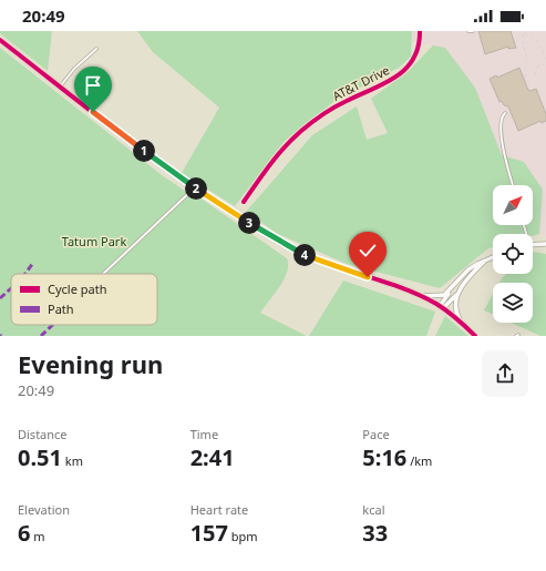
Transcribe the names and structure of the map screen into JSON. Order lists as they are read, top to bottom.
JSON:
{
  "streets": {
    "street": ["AT&T Drive"]
  },
  "parks": ["Tatum Park"],
  "legend": ["Cycle path", "Path"],
  "north": "top right",
  "page": {
    "status": "20:49",
    "pins": [
      "1",
      "2",
      "3",
      "4"
    ],
    "heading": ["Evening run", "20:49"],
    "stats": [
      ["Distance", "0.51 km"],
      ["Time", "2:41"],
      ["Pace", "5:16 /km"],
      ["Elevation", "6 m"],
      ["Heart rate", "157 bpm"],
      ["kcal", "33"]
    ]
  }
}
